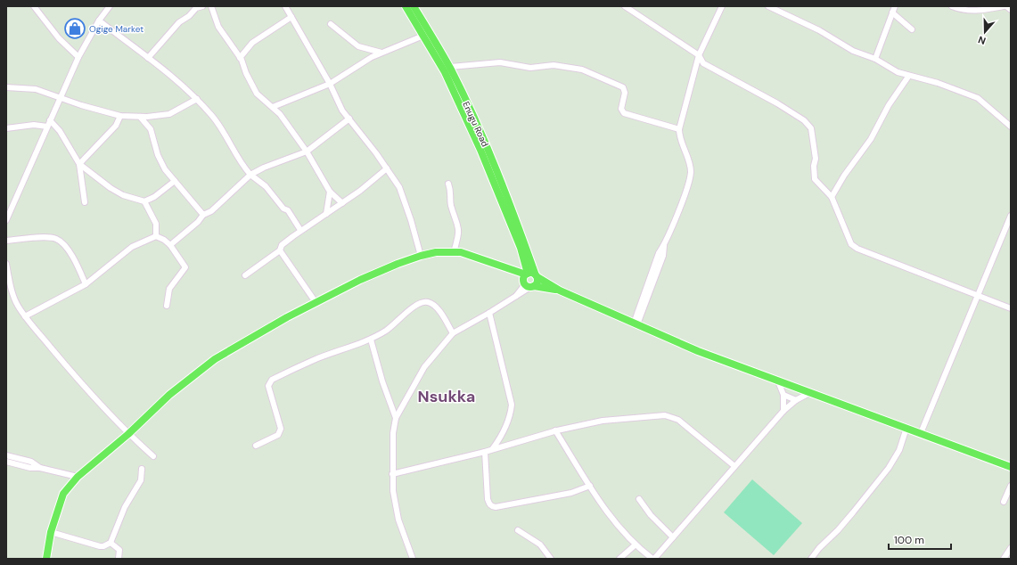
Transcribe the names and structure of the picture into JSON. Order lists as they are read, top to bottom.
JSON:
{
  "streets": {
    "main road": ["Enugu Road"]
  },
  "districts": ["Nsukka"],
  "places": {
    "shop": ["Ogige Market"]
  },
  "scale_bar": "100 m",
  "north": "bottom"
}
